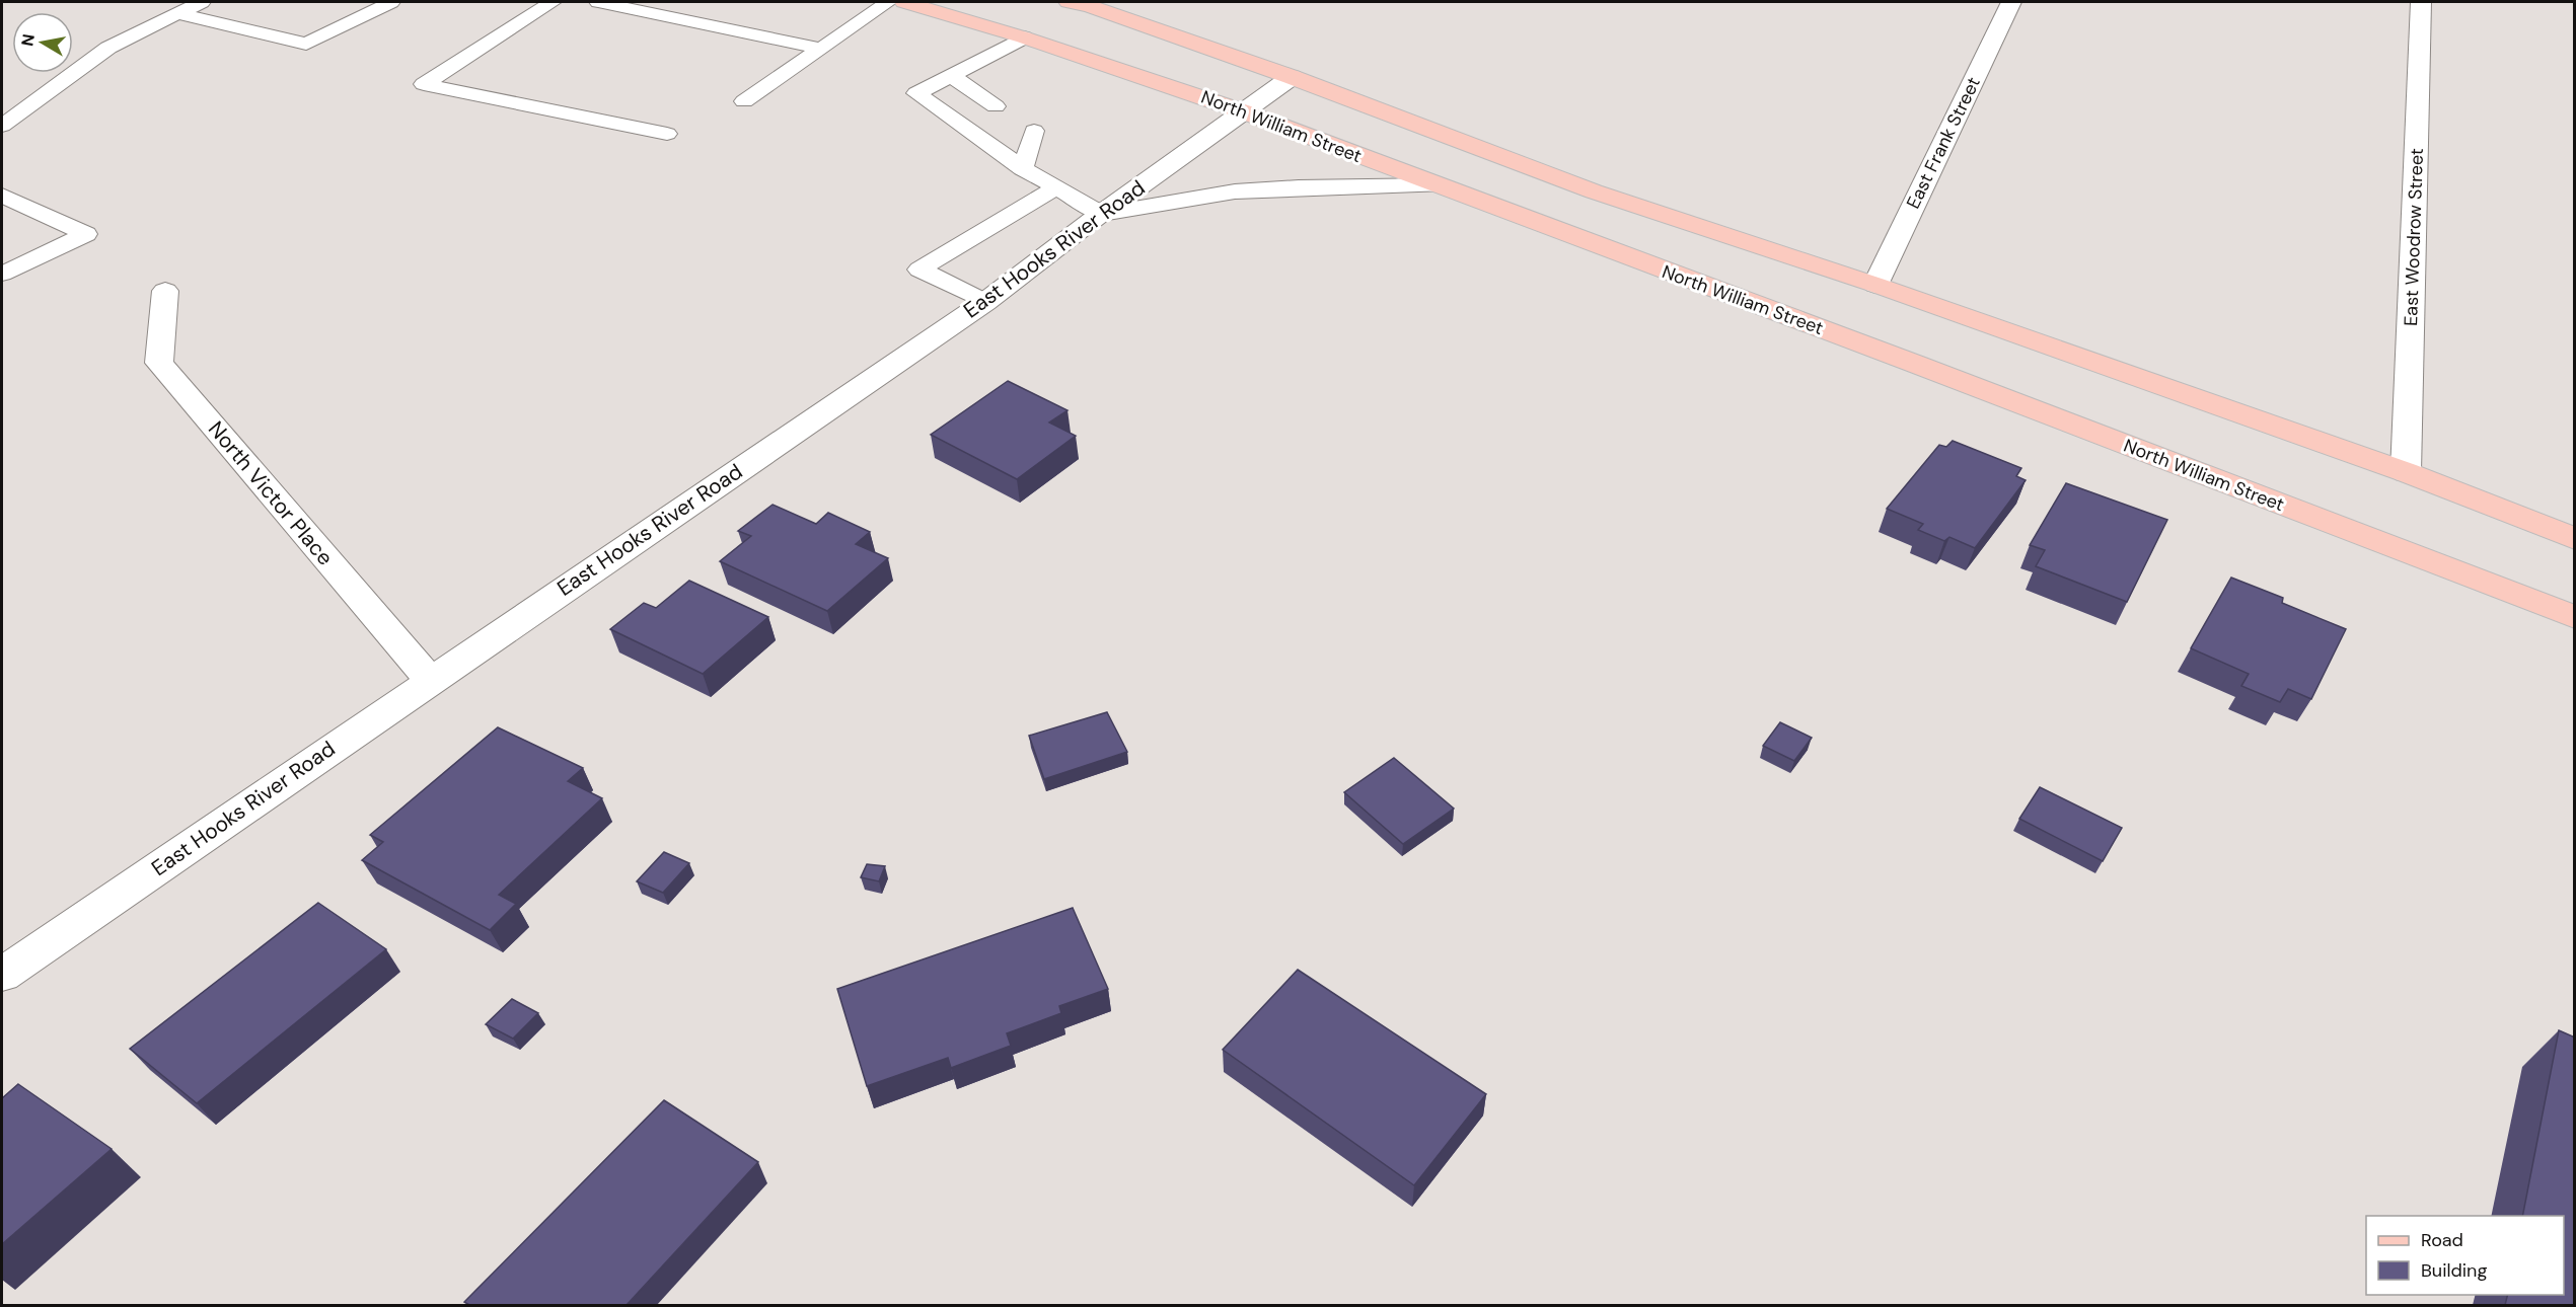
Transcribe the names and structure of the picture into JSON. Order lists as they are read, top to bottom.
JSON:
{
  "streets": {
    "main road": ["North William Street"],
    "street": [
      "East Frank Street",
      "East Woodrow Street",
      "East Hooks River Road",
      "North Victor Place"
    ]
  },
  "crossings": [
    ["North William Street", "East Hooks River Road"],
    ["East Hooks River Road", "North Victor Place"]
  ],
  "legend": ["Road", "Building"],
  "north": "left"
}
